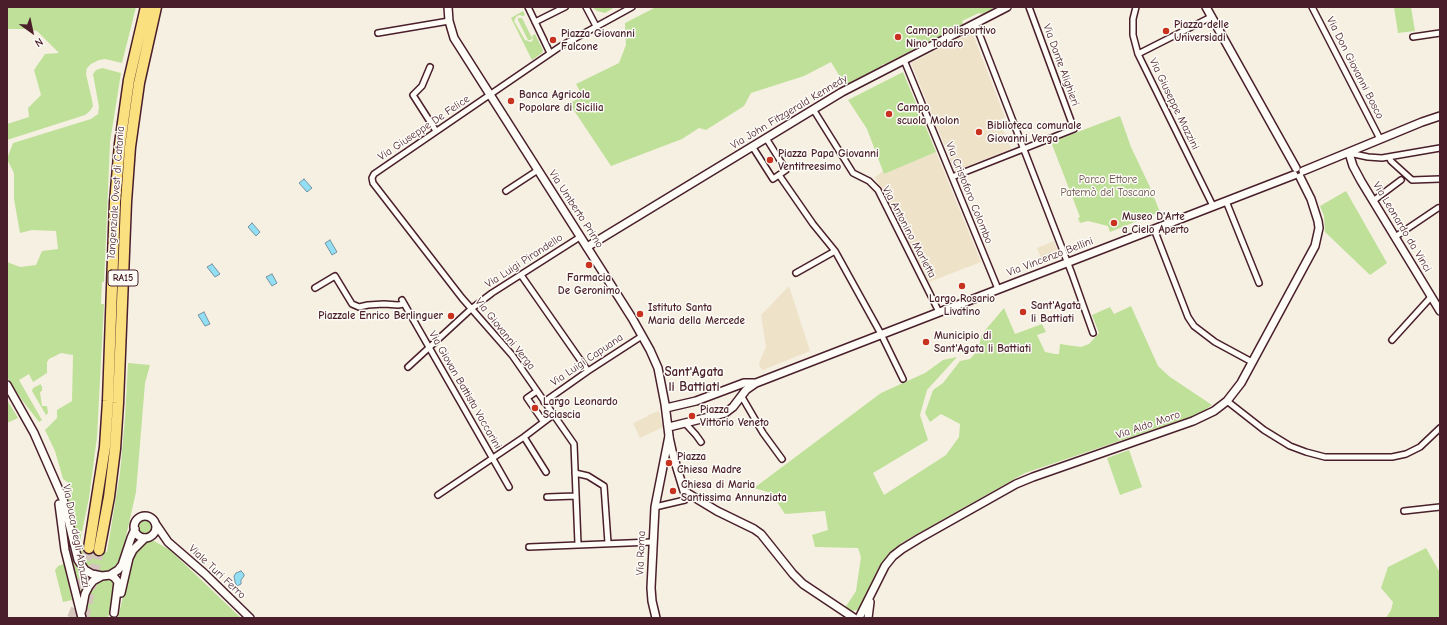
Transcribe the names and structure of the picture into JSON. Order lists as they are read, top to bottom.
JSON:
{
  "streets": {
    "highway": ["Tangenziale Ovest di Catania", "RA15"],
    "main road": [
      "Via John Fitzgerald Kennedy",
      "Via Umberto Primo",
      "Via Leonardo da Vinci",
      "Via Vincenzo Bellini",
      "Via Aldo Moro",
      "Via Duca degli Abruzzi",
      "Via Roma",
      "Viale Turi Ferro"
    ],
    "street": [
      "Via Dante Alighieri",
      "Via Don Giovanni Bosco",
      "Via Giuseppe Mazzini",
      "Via Giuseppe De Felice",
      "Via Cristoforo Colombo",
      "Via Antonino Marletta",
      "Via Luigi Pirandello",
      "Via Giovanni Verga",
      "Via Luigi Capuana",
      "Via Giovan Battista Vaccarini"
    ]
  },
  "crossings": [
    ["Via Don Giovanni Bosco", "Via Vincenzo Bellini"],
    ["Via Giuseppe Mazzini", "Via Vincenzo Bellini"],
    ["Via John Fitzgerald Kennedy", "Via Cristoforo Colombo"],
    ["Via John Fitzgerald Kennedy", "Via Umberto Primo"],
    ["Via John Fitzgerald Kennedy", "Via Antonino Marletta"],
    ["Via Giuseppe De Felice", "Via Umberto Primo"],
    ["Via Giuseppe De Felice", "Via Giovanni Verga"],
    ["Via Cristoforo Colombo", "Via Vincenzo Bellini"],
    ["Via Umberto Primo", "Via Luigi Pirandello"],
    ["Via Umberto Primo", "Via Luigi Capuana"],
    ["Via Umberto Primo", "Via Roma"],
    ["Via Leonardo da Vinci", "Via Vincenzo Bellini"],
    ["Via Antonino Marletta", "Via Vincenzo Bellini"],
    ["Via Vincenzo Bellini", "Via Aldo Moro"],
    ["Via Luigi Pirandello", "Via Giovanni Verga"],
    ["Via Luigi Pirandello", "Via Giovan Battista Vaccarini"],
    ["Via Giovanni Verga", "Via Luigi Capuana"]
  ],
  "districts": ["Sant'Agata li Battiati"],
  "parks": ["Parco Ettore Paternò del Toscano"],
  "places": [
    "Piazza delle Universiadi",
    "Campo polisportivo Nino Todaro",
    "Piazza Giovanni Falcone",
    "Banca Agricola Popolare di Sicilia",
    "Campo scuola Molon",
    "Biblioteca comunale Giovanni Verga",
    "Piazza Papa Giovanni Ventitreesimo",
    "Museo D'Arte a Cielo Aperto",
    "Farmacia De Geronimo",
    "Largo Rosario Livatino",
    "Sant'Agata li Battiati",
    "Istituto Santa Maria della Mercede",
    "Piazzale Enrico Berlinguer",
    "Municipio di Sant'Agata li Battiati",
    "Largo Leonardo Sciascia",
    "Piazza Vittorio Veneto",
    "Piazza Chiesa Madre",
    "Chiesa di Maria Santissima Annunziata"
  ],
  "north": "bottom right"
}
